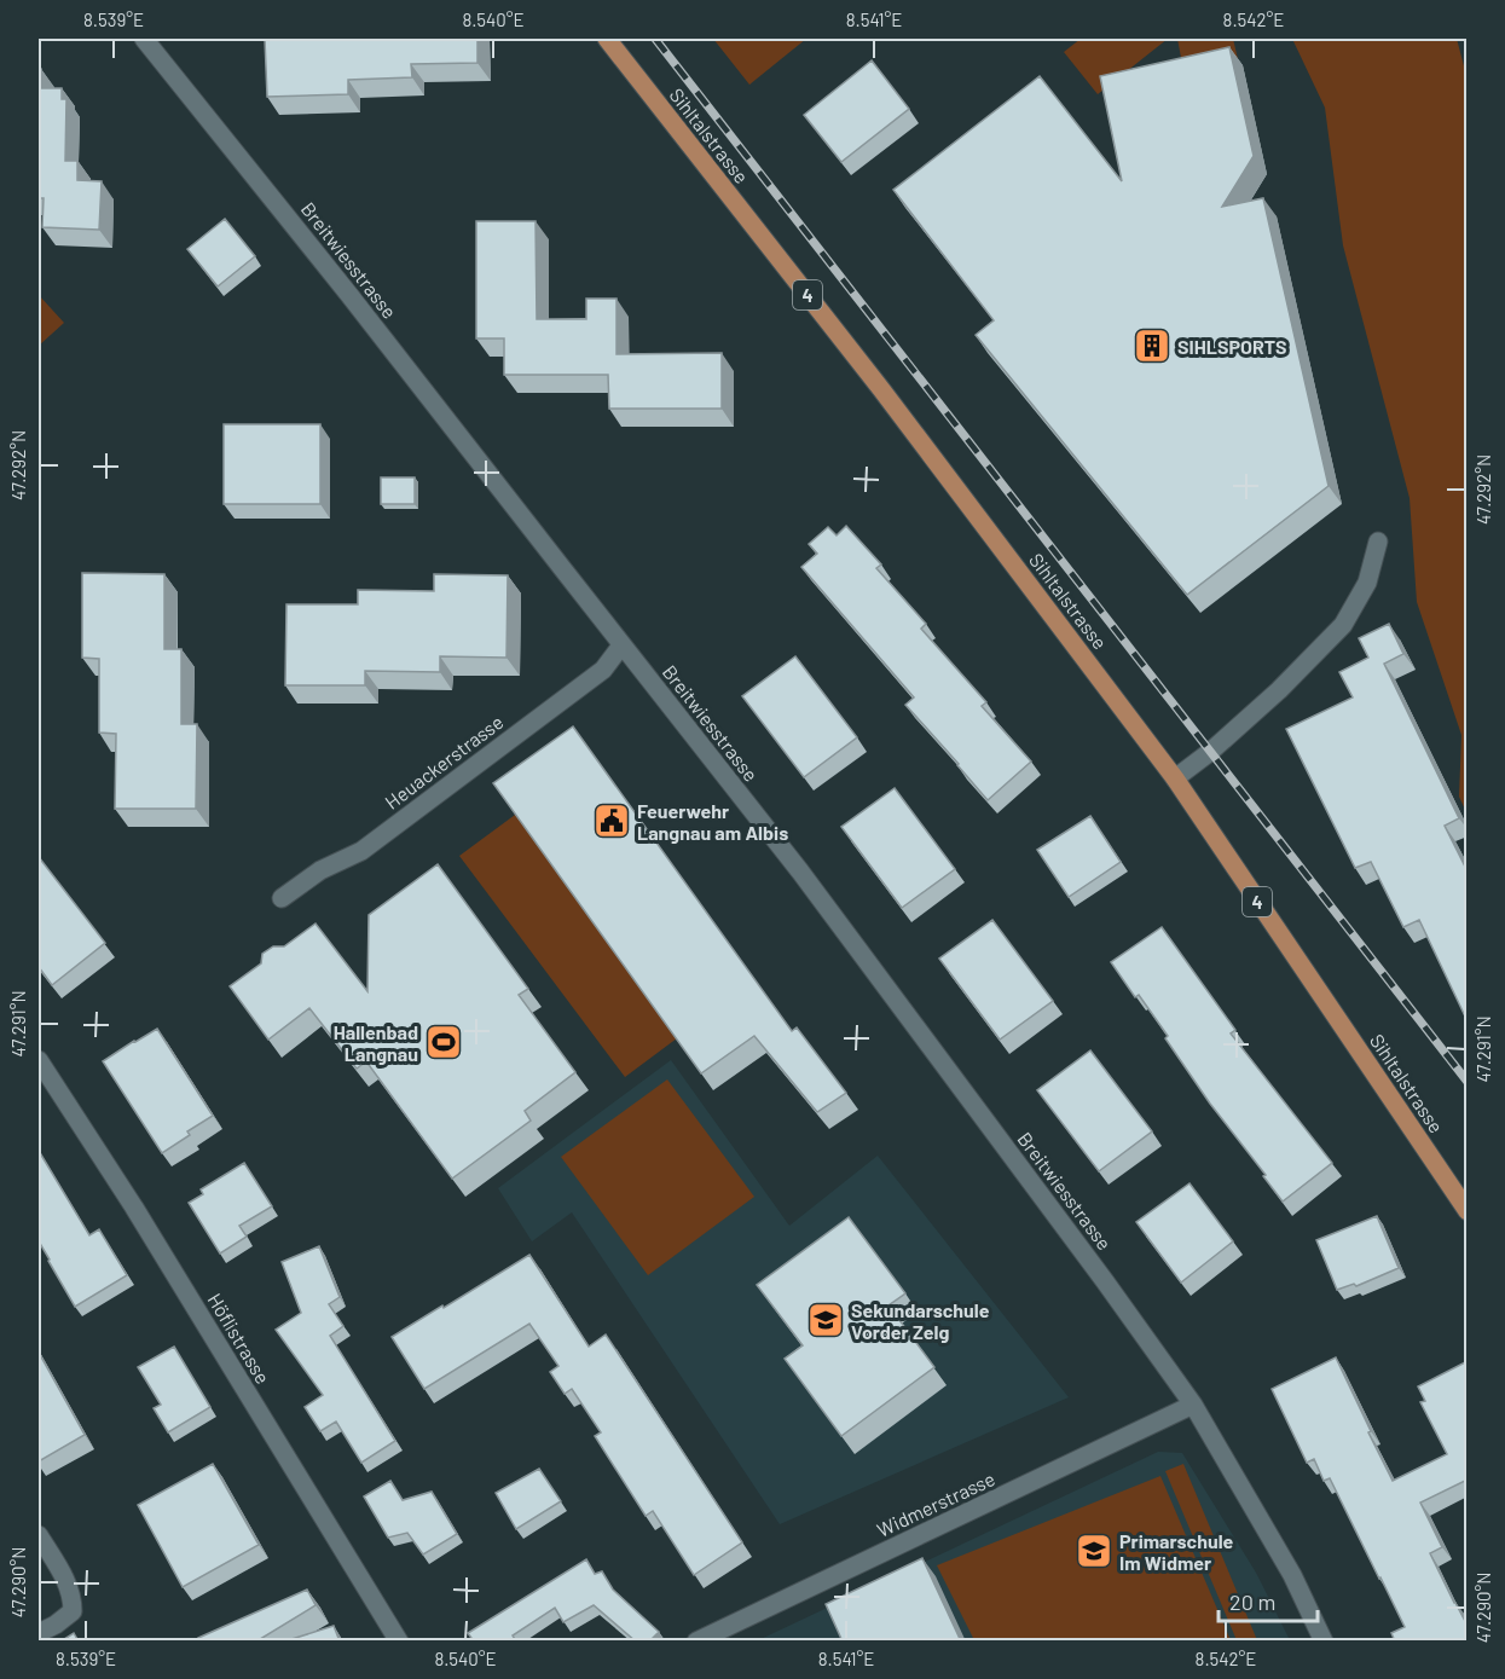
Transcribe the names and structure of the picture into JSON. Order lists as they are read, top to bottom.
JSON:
{
  "streets": {
    "main road": ["Sihltalstrasse", "4"],
    "street": [
      "Breitwiesstrasse",
      "Heuackerstrasse",
      "Höflistrasse",
      "Widmerstrasse"
    ]
  },
  "crossings": [
    ["Breitwiesstrasse", "Heuackerstrasse"],
    ["Breitwiesstrasse", "Widmerstrasse"]
  ],
  "places": {
    "building": ["SIHLSPORTS"],
    "public building": ["Feuerwehr Langnau am Albis"],
    "sports": ["Hallenbad Langnau"],
    "school or university": ["Sekundarschule Vorder Zelg", "Primarschule Im Widmer"]
  },
  "scale_bar": "20 m",
  "coordinates": [
    "8.539°E",
    "8.540°E",
    "8.541°E",
    "8.542°E",
    "47.292°N",
    "47.291°N",
    "47.290°N"
  ]
}
